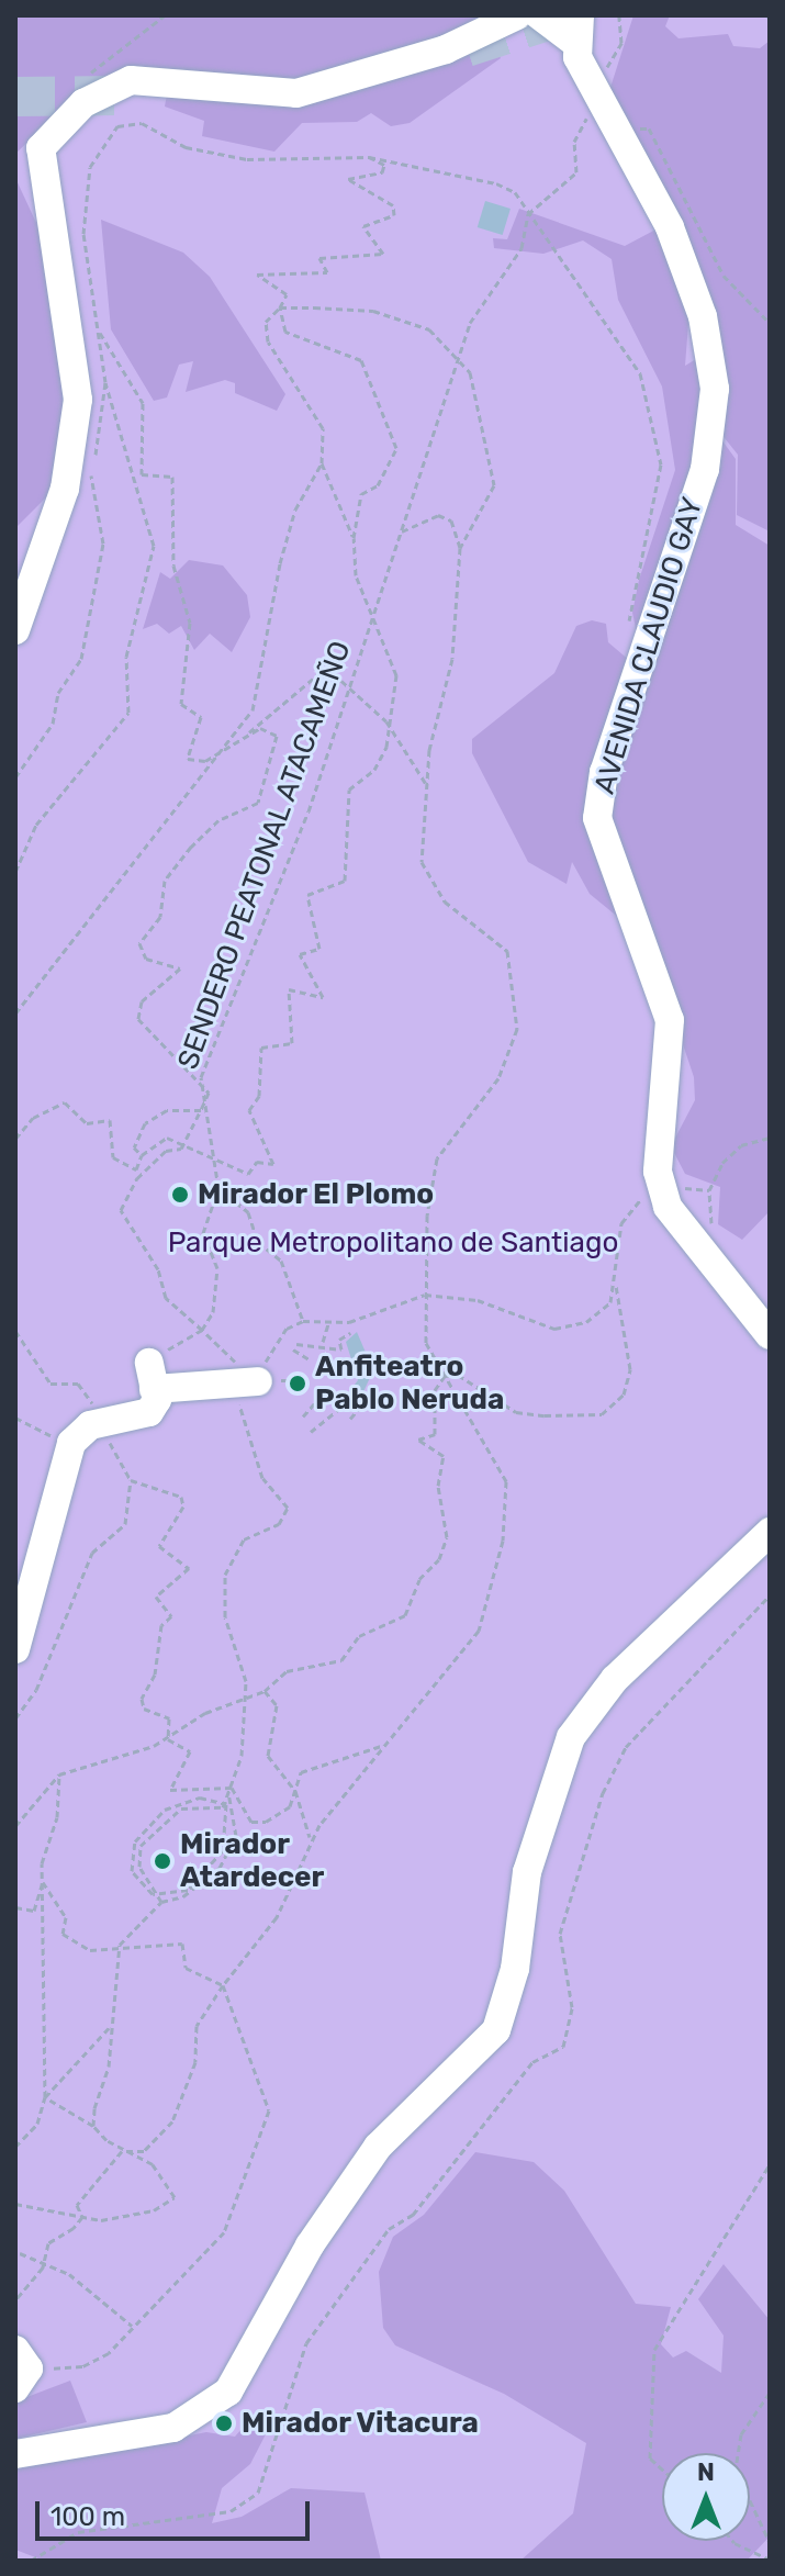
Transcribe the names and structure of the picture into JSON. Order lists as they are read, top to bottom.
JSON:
{
  "streets": {
    "street": ["AVENIDA CLAUDIO GAY"],
    "path": ["SENDERO PEATONAL ATACAMEÑO"]
  },
  "parks": ["Parque Metropolitano de Santiago"],
  "places": [
    "Mirador El Plomo",
    "Anfiteatro Pablo Neruda",
    "Mirador Atardecer",
    "Mirador Vitacura"
  ],
  "scale_bar": "100 m",
  "north": "top"
}
